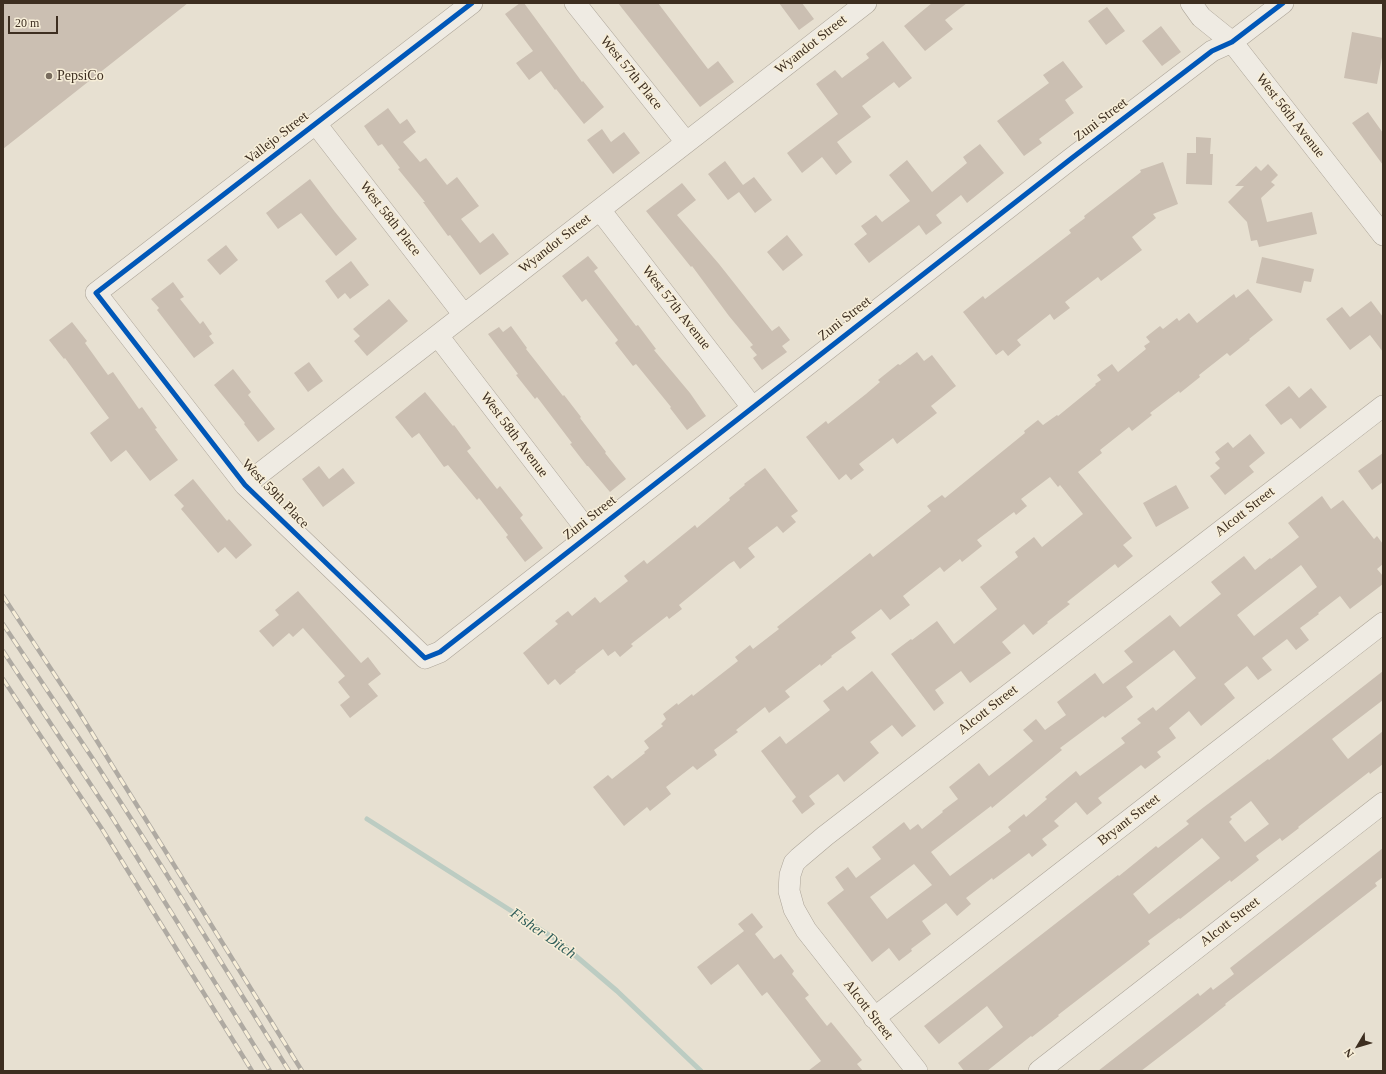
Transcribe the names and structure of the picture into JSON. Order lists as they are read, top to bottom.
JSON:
{
  "streets": {
    "street": [
      "Wyandot Street",
      "West 57th Place",
      "West 56th Avenue",
      "Zuni Street",
      "Vallejo Street",
      "West 58th Place",
      "West 57th Avenue",
      "West 58th Avenue",
      "West 59th Place",
      "Alcott Street",
      "Bryant Street"
    ]
  },
  "crossings": [
    ["Wyandot Street", "West 57th Place"],
    ["Wyandot Street", "West 58th Place"],
    ["Wyandot Street", "West 57th Avenue"],
    ["Wyandot Street", "West 58th Avenue"],
    ["Wyandot Street", "West 59th Place"],
    ["West 56th Avenue", "Zuni Street"],
    ["Zuni Street", "West 57th Avenue"],
    ["Zuni Street", "West 58th Avenue"],
    ["Zuni Street", "West 59th Place"],
    ["Vallejo Street", "West 58th Place"],
    ["Vallejo Street", "West 59th Place"],
    ["Alcott Street", "Bryant Street"]
  ],
  "water": ["Fisher Ditch"],
  "places": ["PepsiCo"],
  "scale_bar": "20 m",
  "north": "bottom left"
}
